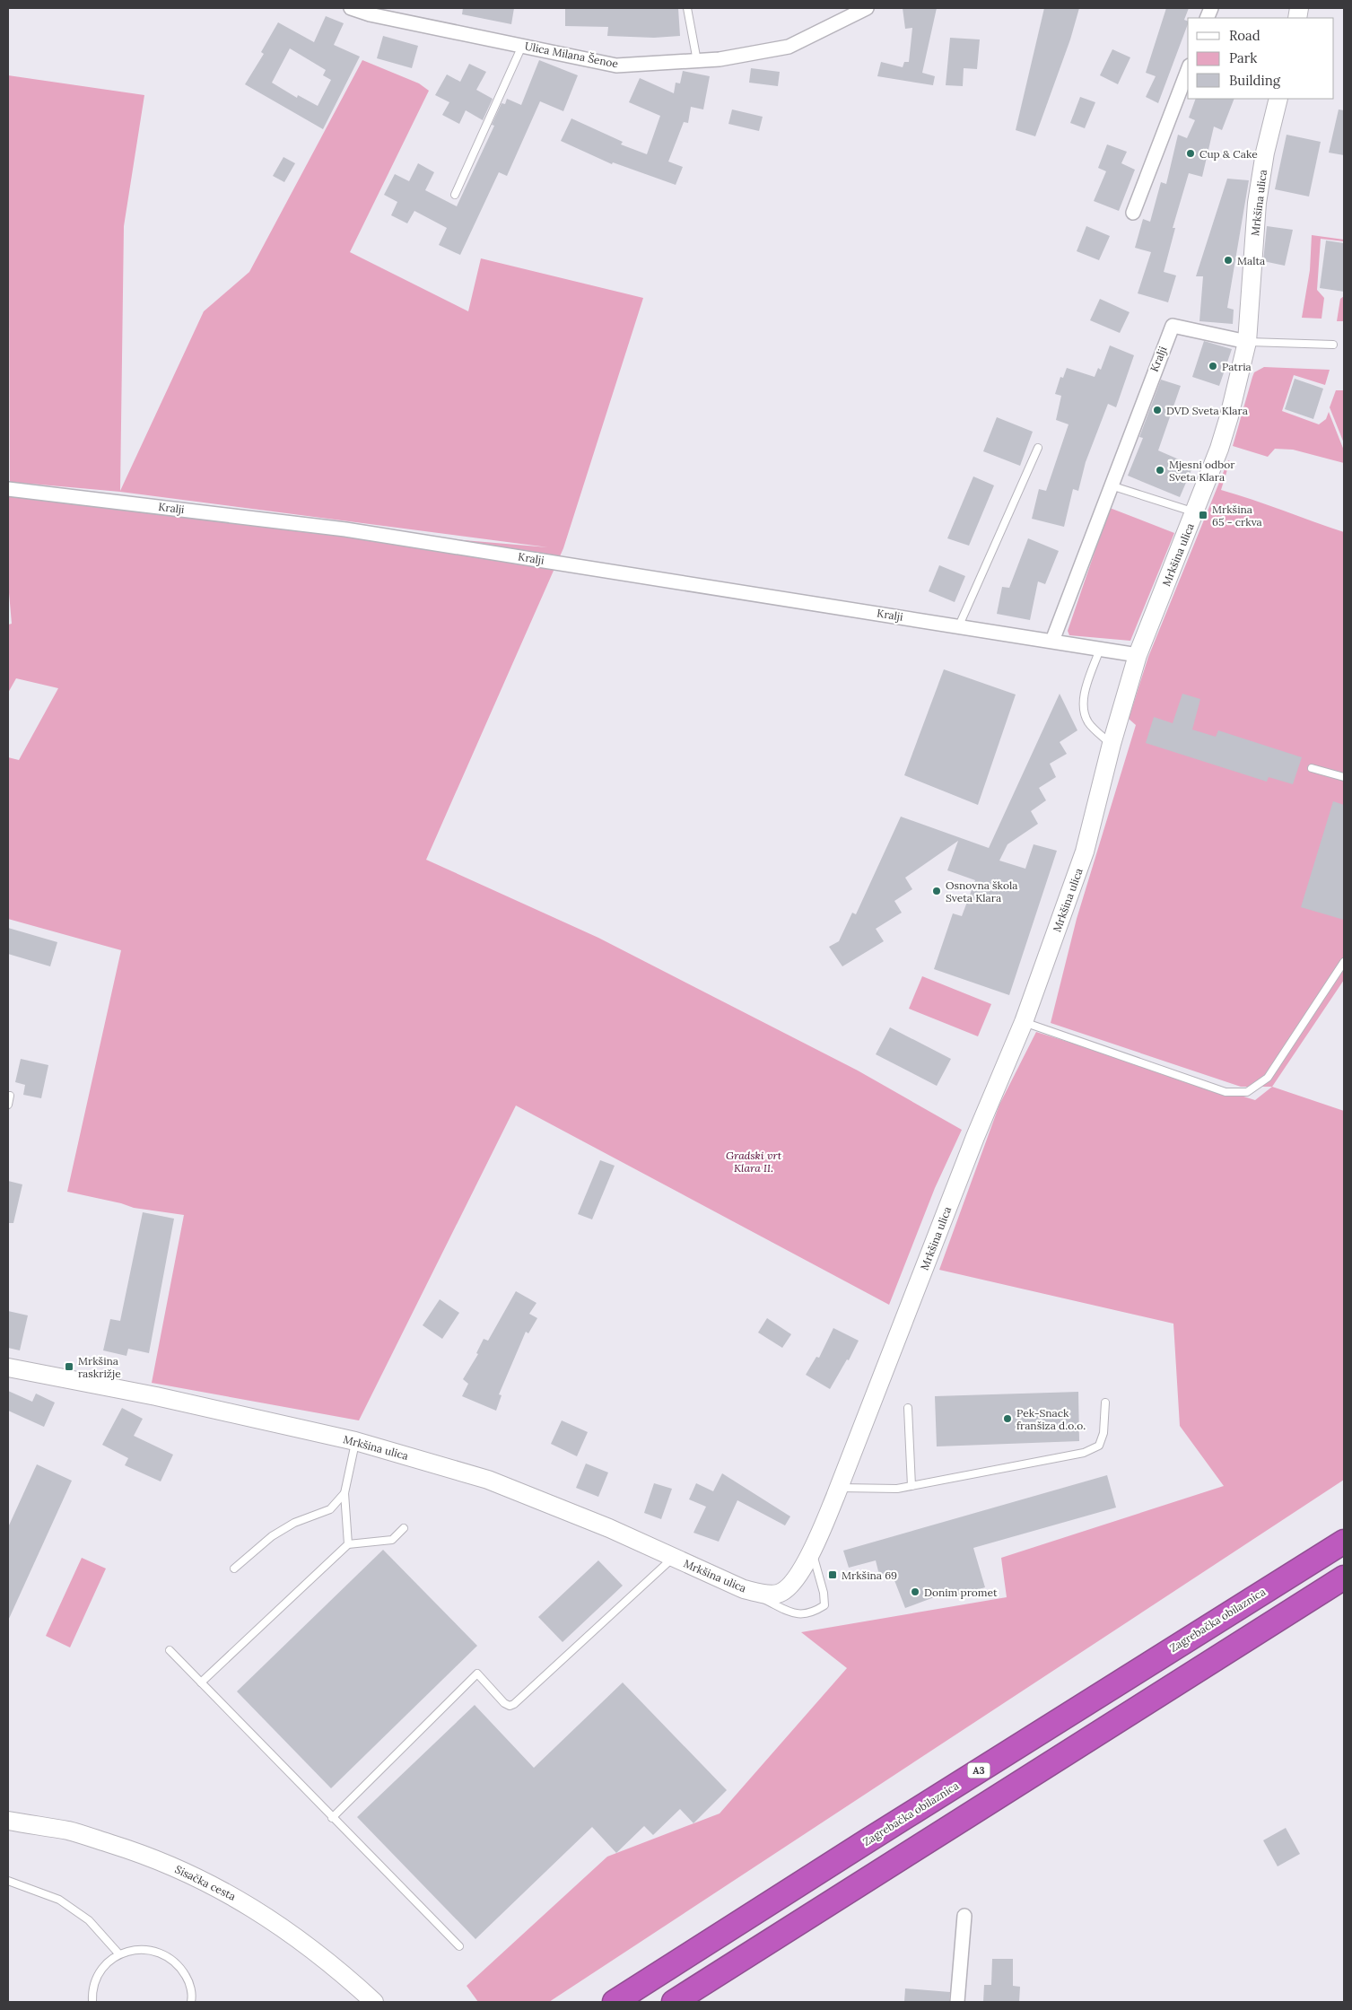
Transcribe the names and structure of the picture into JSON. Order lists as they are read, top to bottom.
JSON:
{
  "streets": {
    "highway": ["Zagrebačka obilaznica", "A3"],
    "street": [
      "Ulica Milana Šenoe",
      "Mrkšina ulica",
      "Kralji",
      "Sisačka cesta"
    ]
  },
  "crossings": [
    ["Mrkšina ulica", "Kralji"]
  ],
  "parks": ["Gradski vrt Klara II."],
  "places": {
    "other": [
      "Cup & Cake",
      "Malta",
      "Patria",
      "DVD Sveta Klara",
      "Mjesni odbor Sveta Klara",
      "Osnovna škola Sveta Klara",
      "Pek-Snack franšiza d.o.o.",
      "Donim promet"
    ],
    "transit": ["Mrkšina 65 - crkva", "Mrkšina raskrižje", "Mrkšina 69"]
  },
  "legend": ["Road", "Park", "Building"]
}
